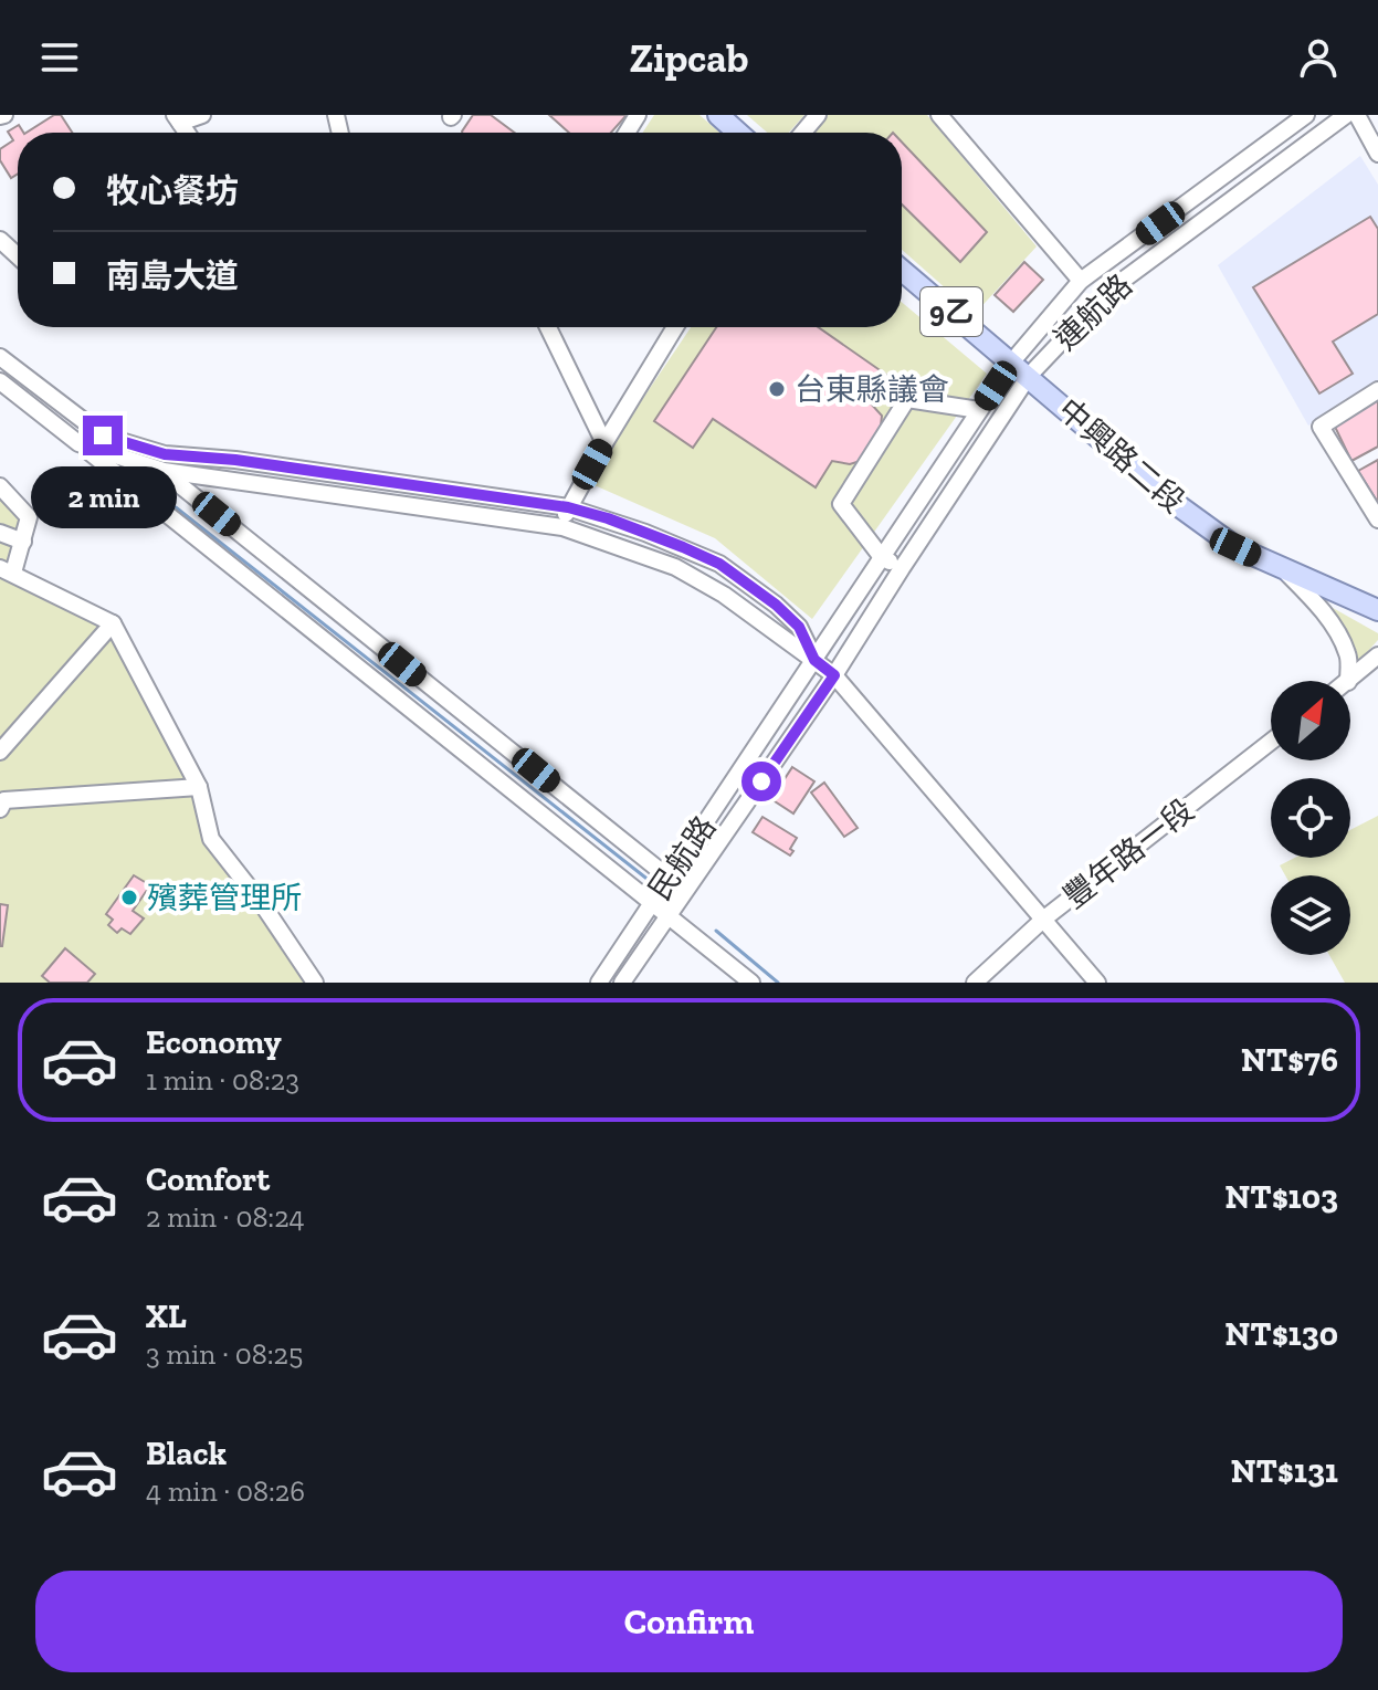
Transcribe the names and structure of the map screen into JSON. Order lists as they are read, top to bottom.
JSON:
{
  "streets": {
    "main road": ["9乙", "中興路二段"],
    "street": ["連航路", "豐年路一段", "民航路"]
  },
  "crossings": [
    ["連航路", "中興路二段"],
    ["連航路", "民航路"]
  ],
  "places": ["台東縣議會", "殯葬管理所"],
  "north": "top right",
  "page": {
    "header": "Zipcab",
    "banner": ["牧心餐坊", "南島大道"],
    "bubble": "2 min",
    "list": [
      {
        "name": "Economy",
        "note": "1 min · 08:23",
        "value": "NT$76"
      },
      {
        "name": "Comfort",
        "note": "2 min · 08:24",
        "value": "NT$103"
      },
      {
        "name": "XL",
        "note": "3 min · 08:25",
        "value": "NT$130"
      },
      {
        "name": "Black",
        "note": "4 min · 08:26",
        "value": "NT$131"
      }
    ],
    "buttons": "Confirm"
  }
}
